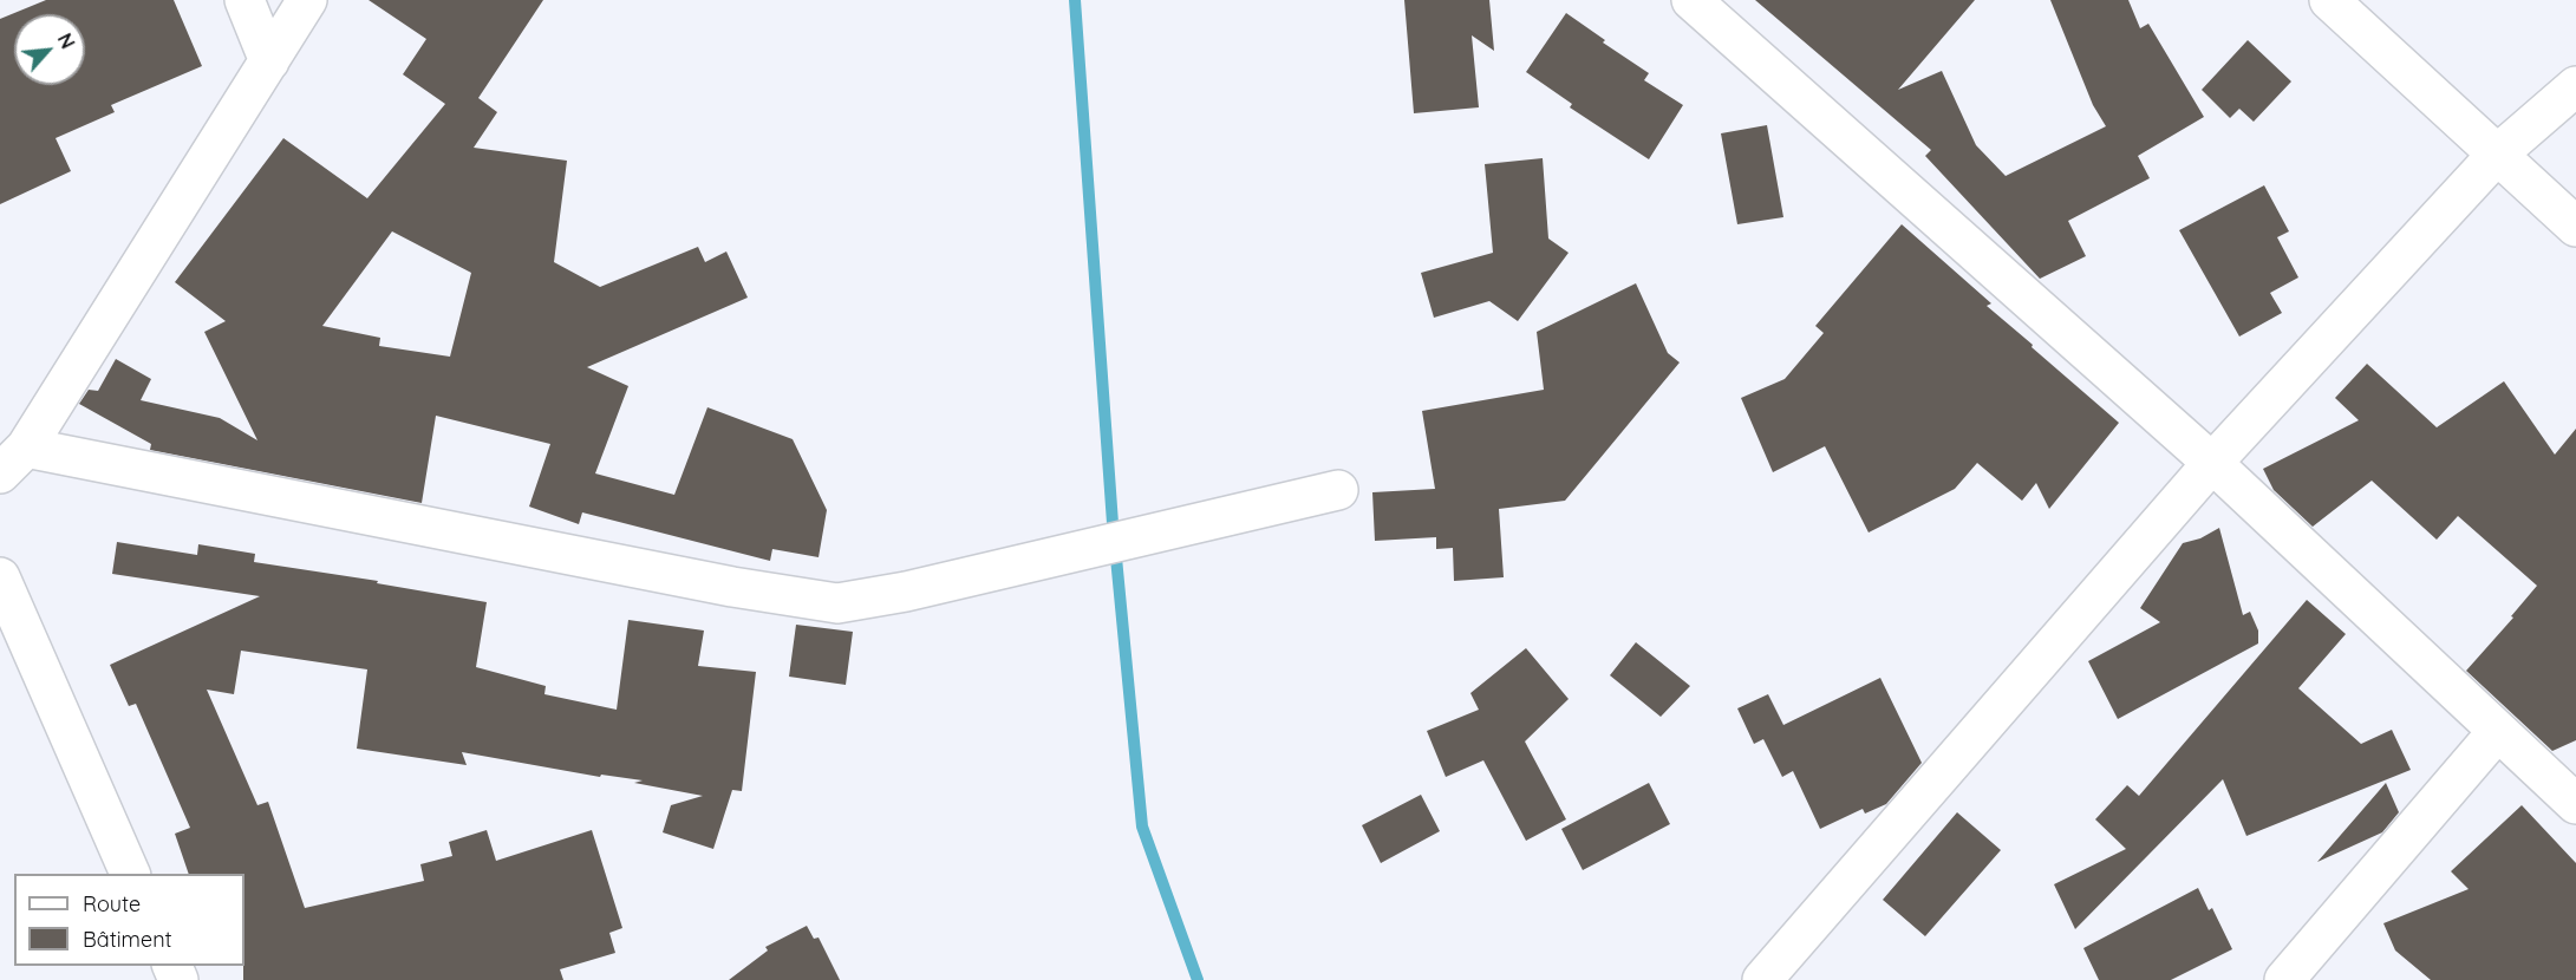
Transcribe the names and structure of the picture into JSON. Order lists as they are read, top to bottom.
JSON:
{
  "legend": ["Route", "Bâtiment"],
  "north": "top right"
}
